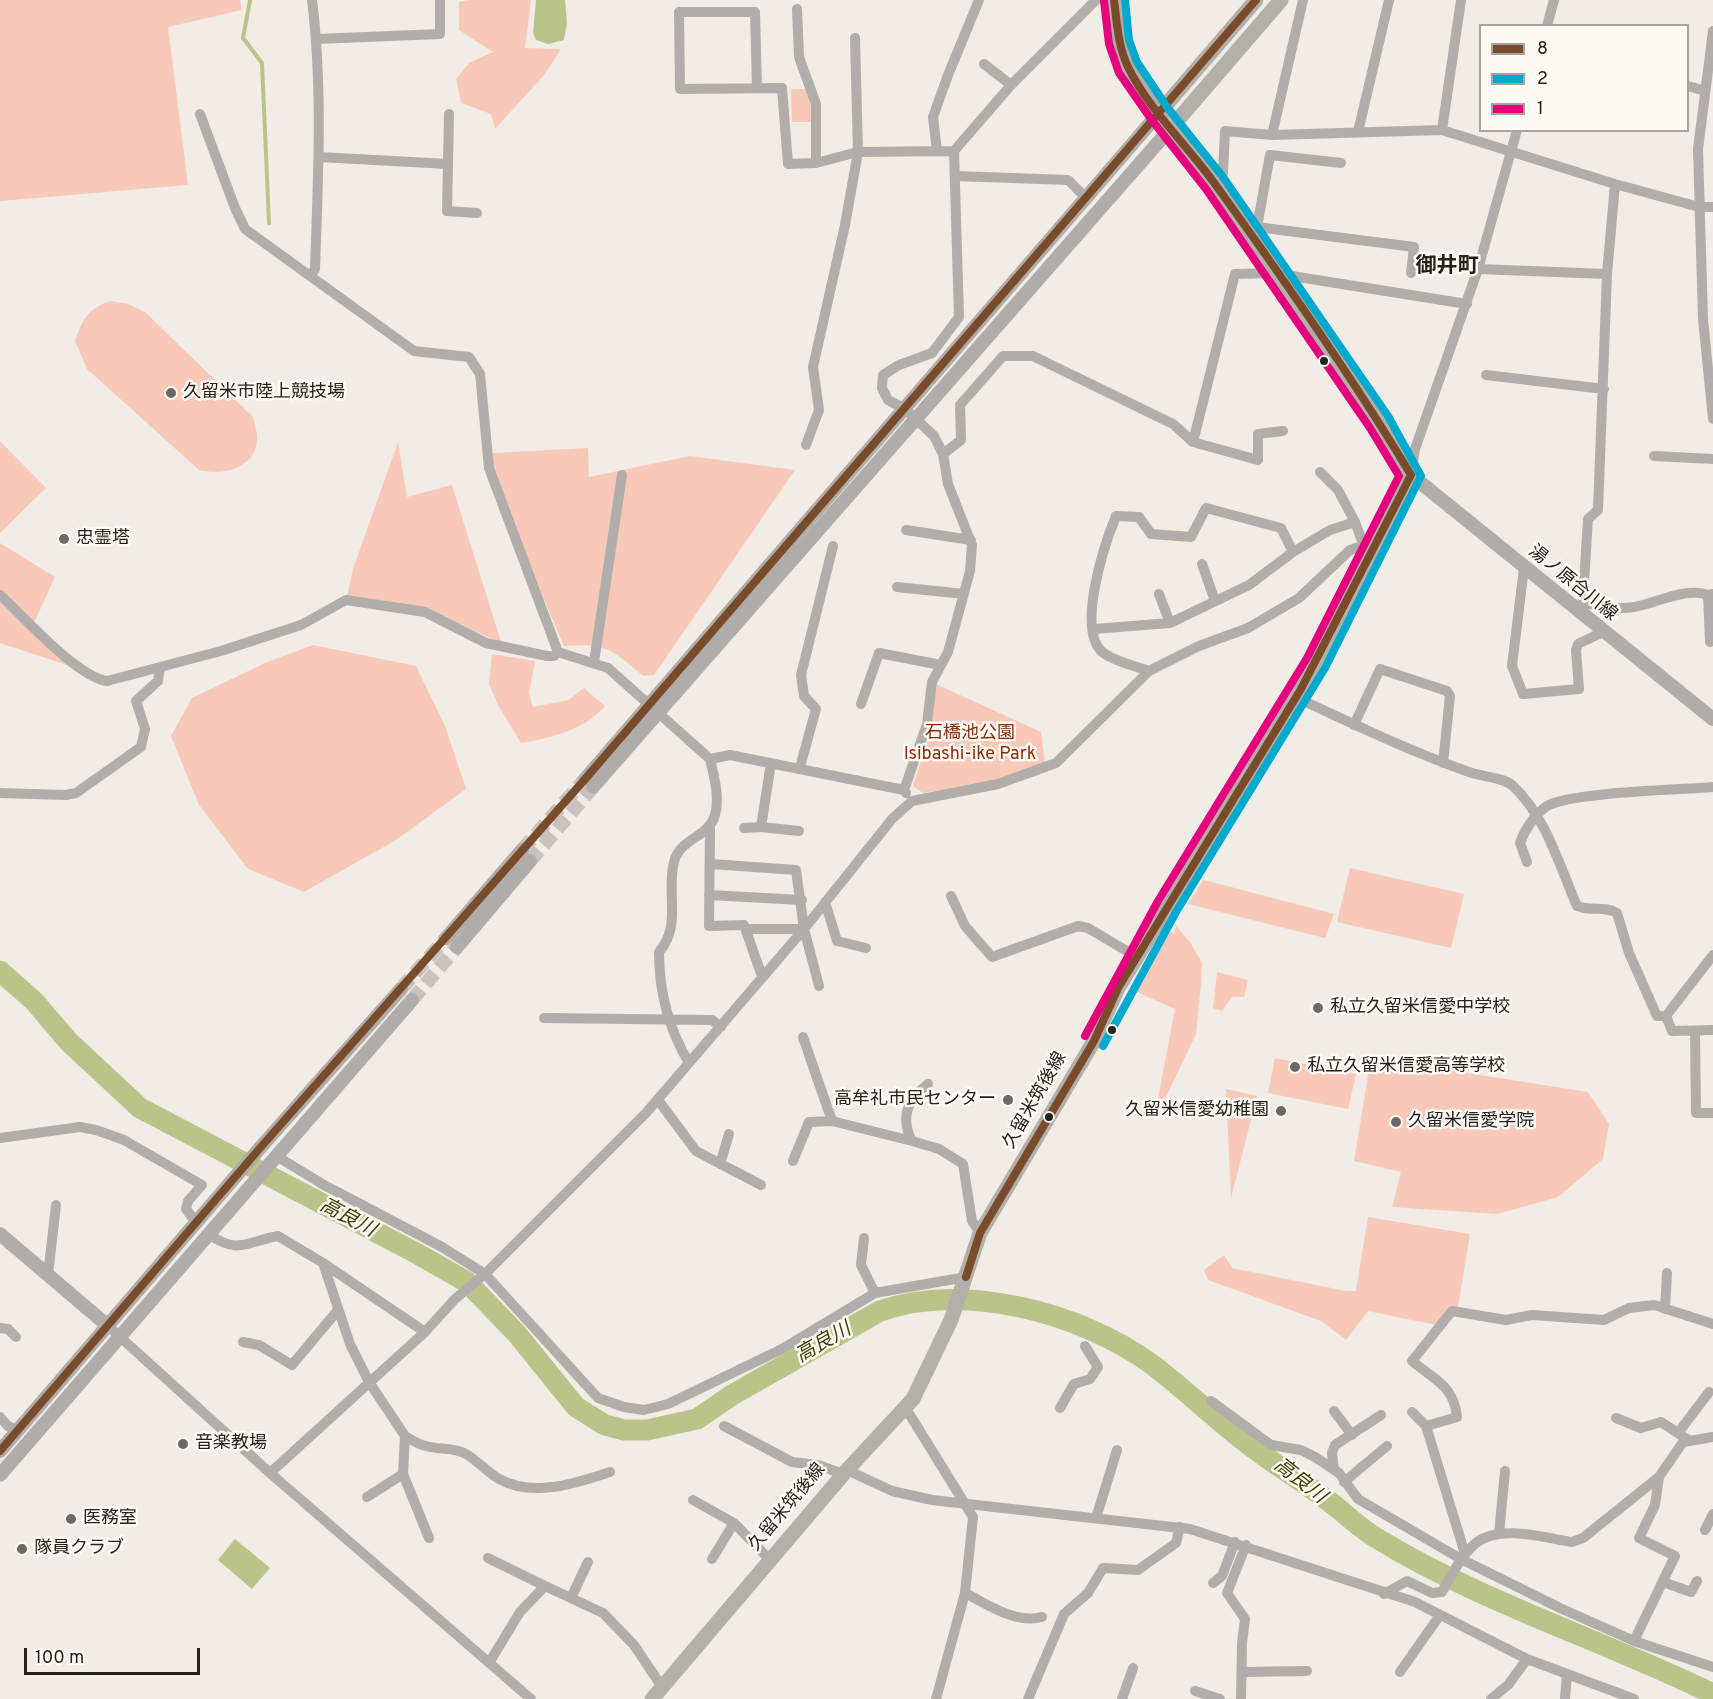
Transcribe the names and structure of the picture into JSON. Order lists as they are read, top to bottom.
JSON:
{
  "streets": {
    "main road": ["久留米筑後線"],
    "street": ["湯ノ原合川線"]
  },
  "crossings": [
    ["湯ノ原合川線", "久留米筑後線"]
  ],
  "districts": ["御井町"],
  "water": ["高良川"],
  "parks": ["石橋池公園 Isibashi-ike Park"],
  "places": [
    "久留米市陸上競技場",
    "忠霊塔",
    "私立久留米信愛中学校",
    "私立久留米信愛高等学校",
    "高牟礼市民センター",
    "久留米信愛幼稚園",
    "久留米信愛学院",
    "音楽教場",
    "医務室",
    "隊員クラブ"
  ],
  "lines": ["transit line 8", "transit line 2", "transit line 1"],
  "legend": ["8", "2", "1"],
  "scale_bar": "100 m"
}
